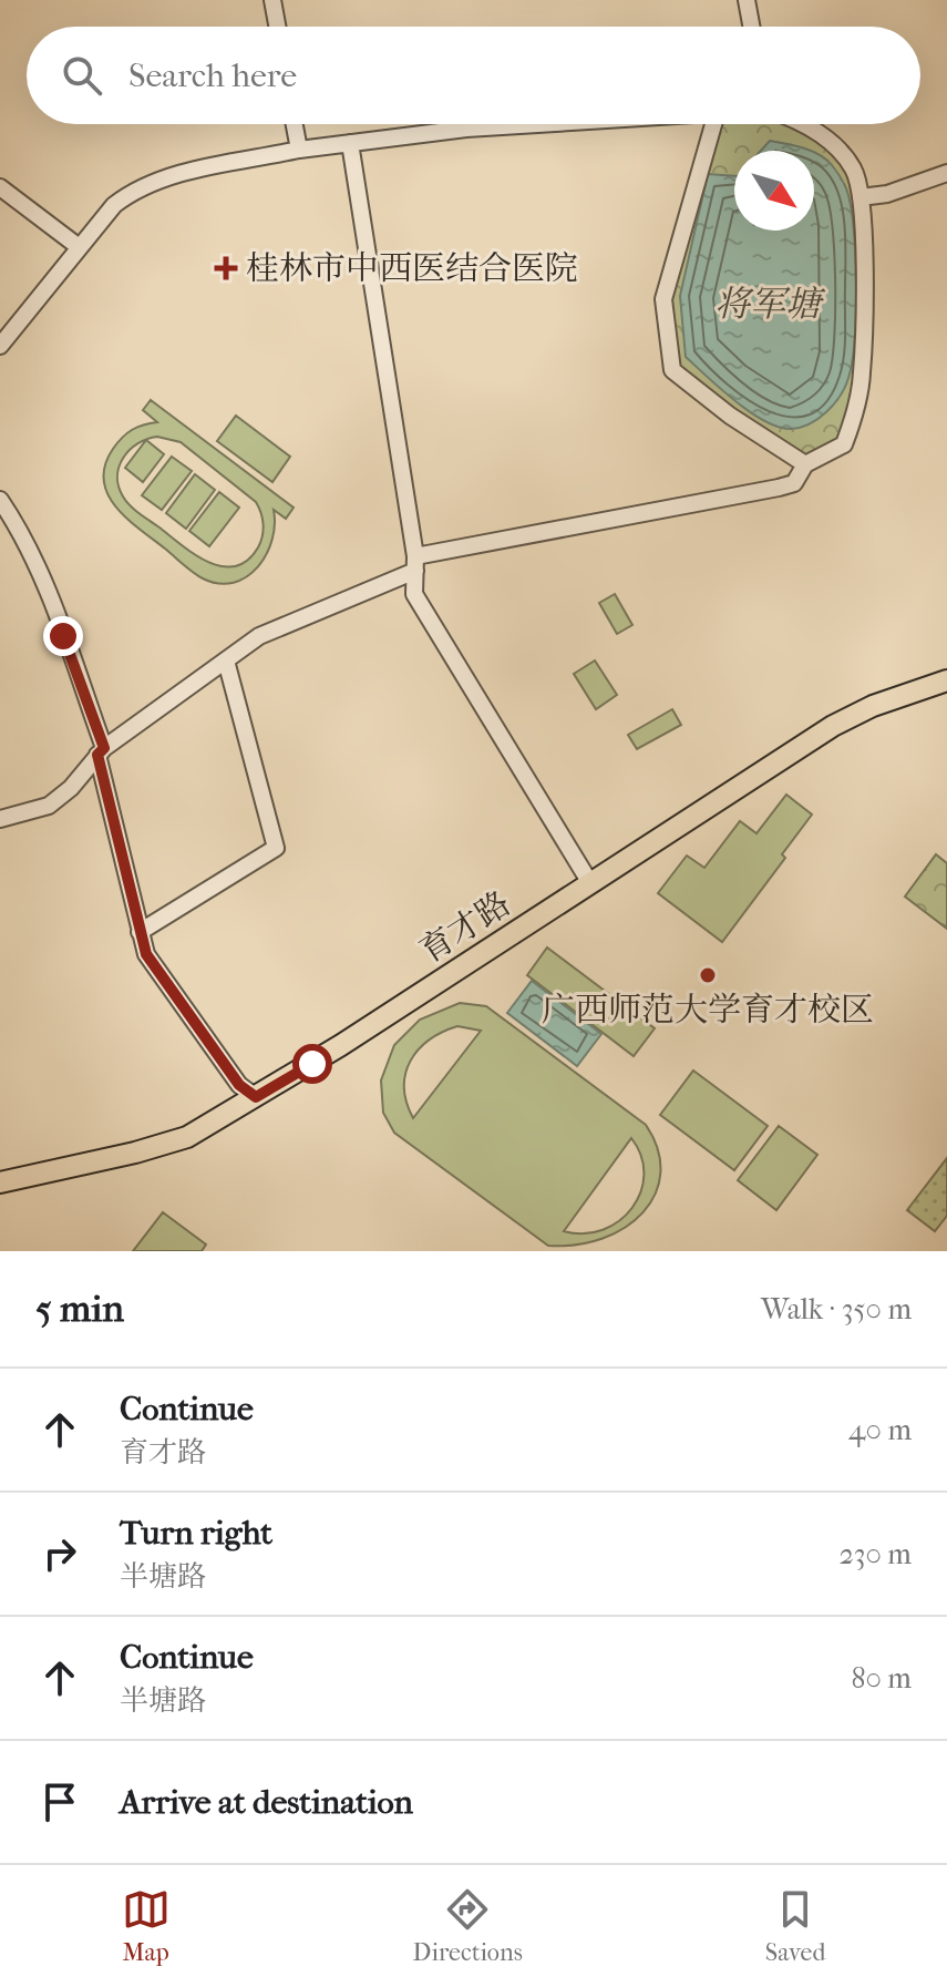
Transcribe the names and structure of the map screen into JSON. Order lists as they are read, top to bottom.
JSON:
{
  "streets": {
    "main road": ["育才路"]
  },
  "water": ["将军塘"],
  "places": {
    "health": ["桂林市中西医结合医院"],
    "other": ["广西师范大学育才校区"]
  },
  "north": "bottom right",
  "page": {
    "search": "Search here",
    "heading": ["5 min", "Walk · 350 m"],
    "list": [
      ["Continue", "育才路", "40 m"],
      ["Turn right", "半塘路", "230 m"],
      ["Continue", "半塘路", "80 m"],
      "Arrive at destination"
    ],
    "nav": ["Map", "Directions", "Saved"]
  }
}
